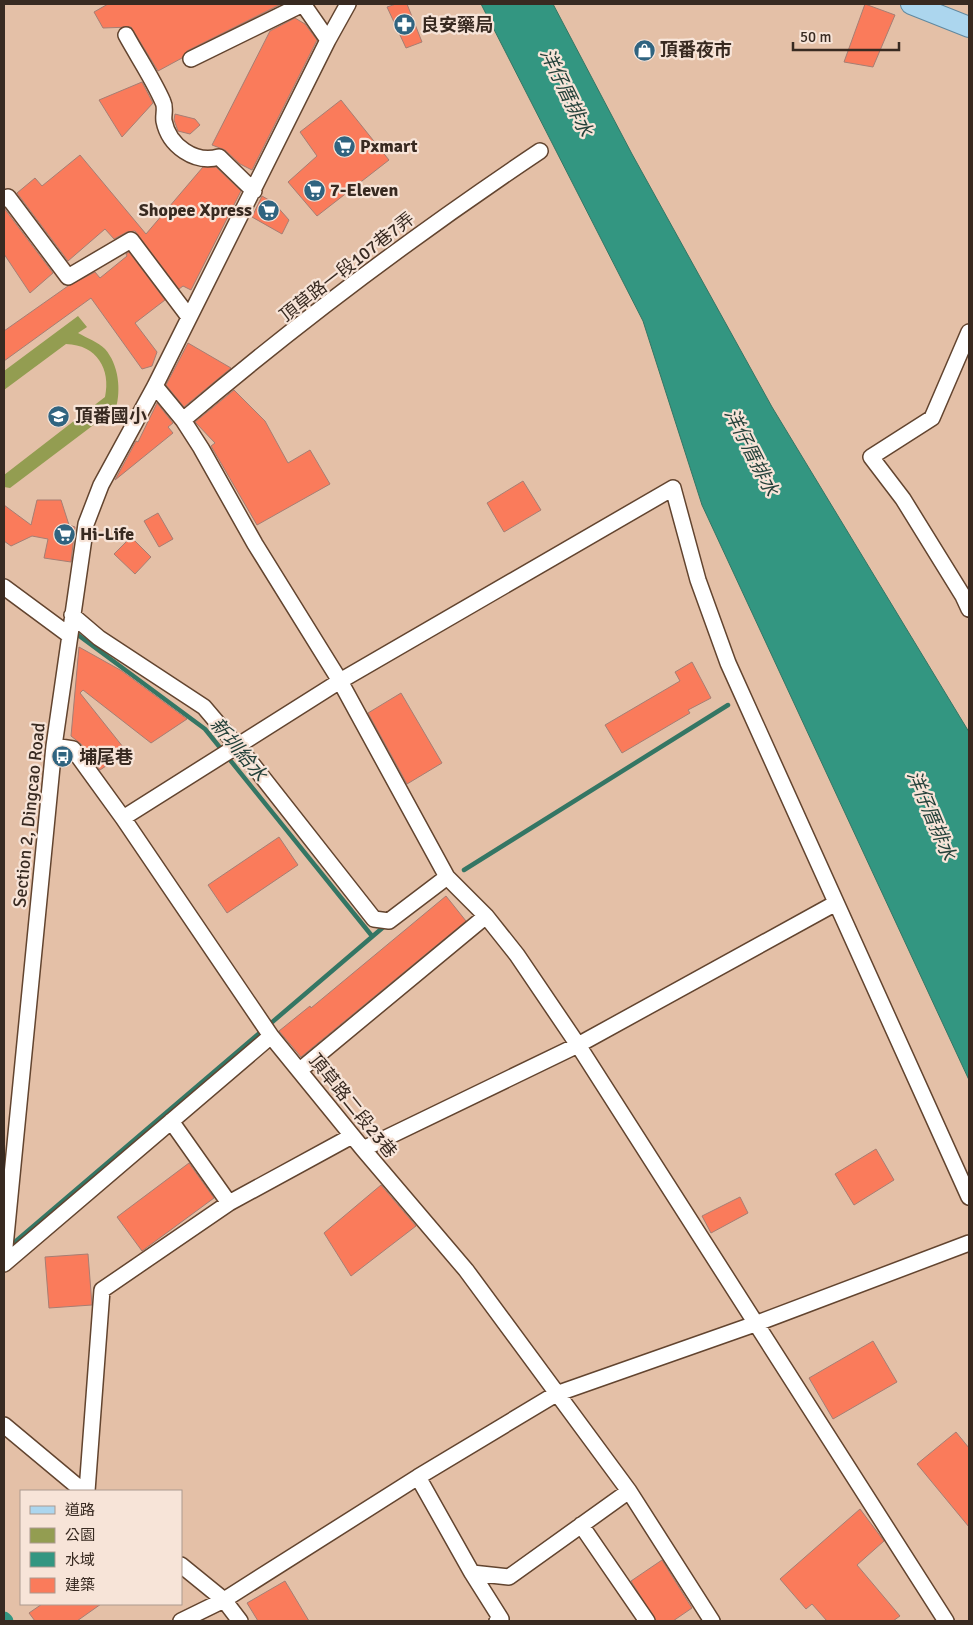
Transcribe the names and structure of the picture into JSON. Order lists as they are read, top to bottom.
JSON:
{
  "streets": {
    "street": ["頂草路一段107巷7弄", "Section 2, Dingcao Road", "頂草路二段23巷"]
  },
  "crossings": [
    ["Section 2, Dingcao Road", "頂草路二段23巷"]
  ],
  "water": ["洋仔厝排水", "新圳給水"],
  "places": {
    "pharmacy": ["良安藥局"],
    "shop": ["頂番夜市"],
    "supermarket": [
      "Pxmart",
      "7-Eleven",
      "Shopee Xpress",
      "Hi-Life"
    ],
    "school or university": ["頂番國小"],
    "bus stop": ["埔尾巷"]
  },
  "legend": [
    "道路",
    "公園",
    "水域",
    "建築"
  ],
  "scale_bar": "50 m"
}
